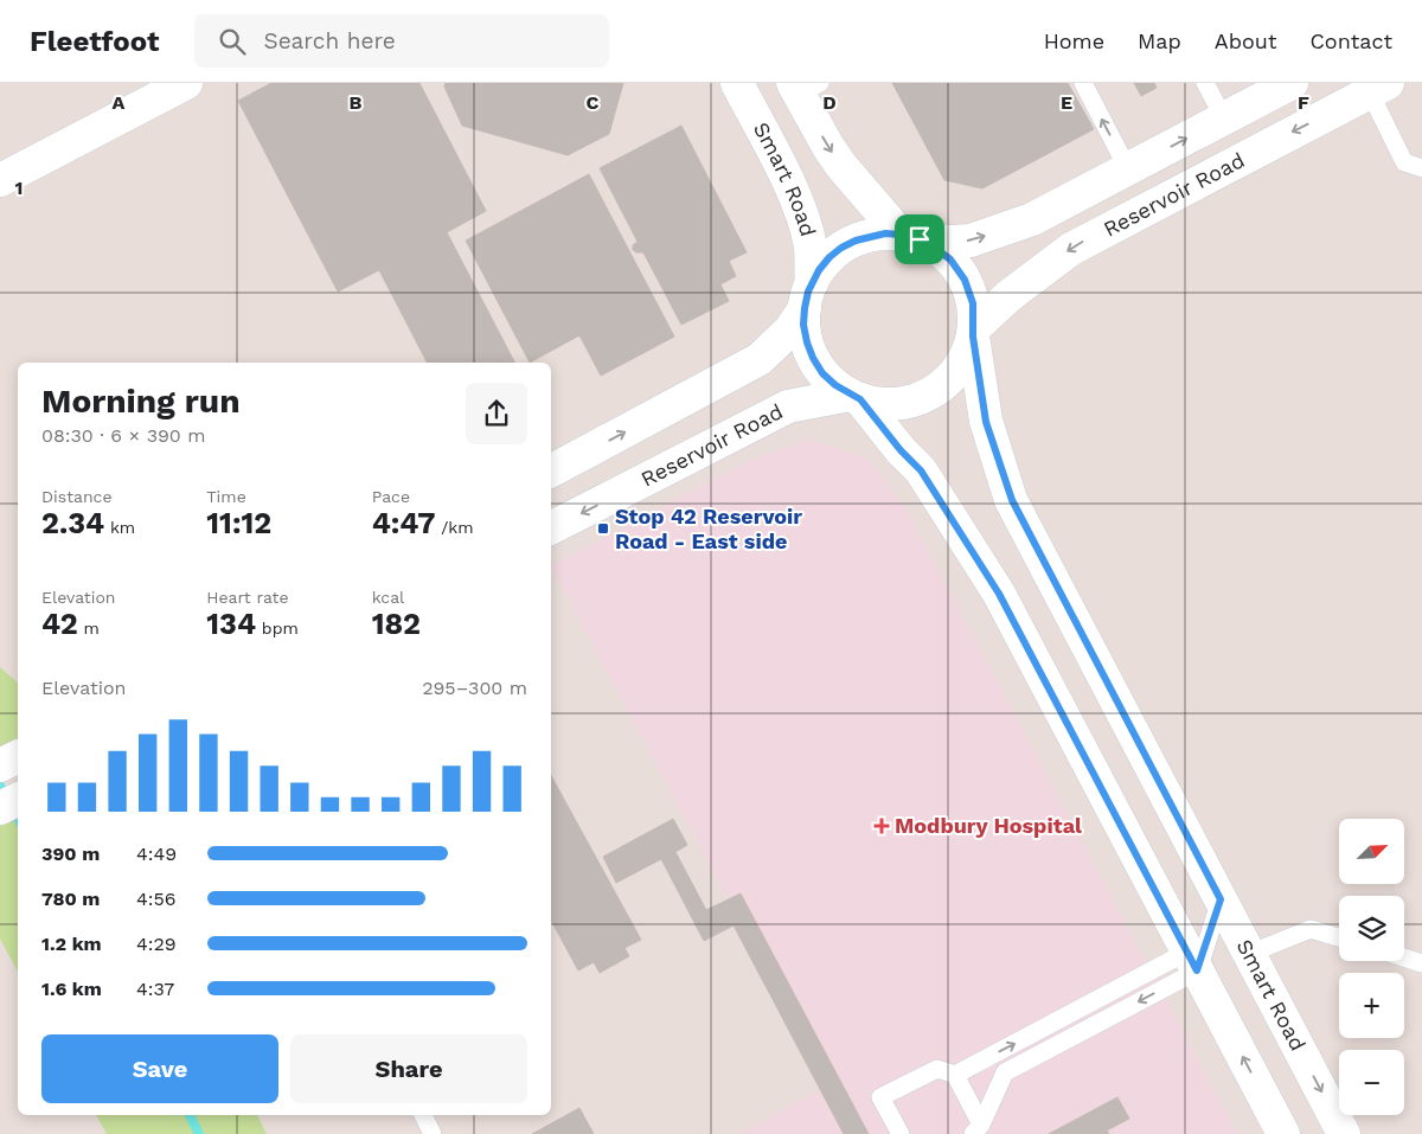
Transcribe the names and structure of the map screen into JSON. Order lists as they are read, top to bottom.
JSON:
{
  "streets": {
    "main road": ["Smart Road", "Reservoir Road"]
  },
  "crossings": [
    ["Smart Road", "Reservoir Road"]
  ],
  "places": {
    "transit": ["Stop 42 Reservoir Road - East side"],
    "health": ["Modbury Hospital"]
  },
  "north": "top right",
  "page": {
    "header": "Fleetfoot",
    "search": "Search here",
    "nav": [
      "Home",
      "Map",
      "About",
      "Contact"
    ],
    "heading": ["Morning run", "08:30 · 6 × 390 m"],
    "stats": [
      ["Distance", "2.34 km"],
      ["Time", "11:12"],
      ["Pace", "4:47 /km"],
      ["Elevation", "42 m"],
      ["Heart rate", "134 bpm"],
      ["kcal", "182"]
    ],
    "chart": ["Elevation", "295–300 m"],
    "map_buttons": ["+", "−"],
    "list": [
      {
        "name": "390 m",
        "note": "4:49"
      },
      {
        "name": "780 m",
        "note": "4:56"
      },
      {
        "name": "1.2 km",
        "note": "4:29"
      },
      {
        "name": "1.6 km",
        "note": "4:37"
      }
    ],
    "buttons": ["Save", "Share"]
  },
  "grid": {
    "columns": [
      "A",
      "B",
      "C",
      "D",
      "E",
      "F"
    ],
    "rows": ["1"]
  }
}
